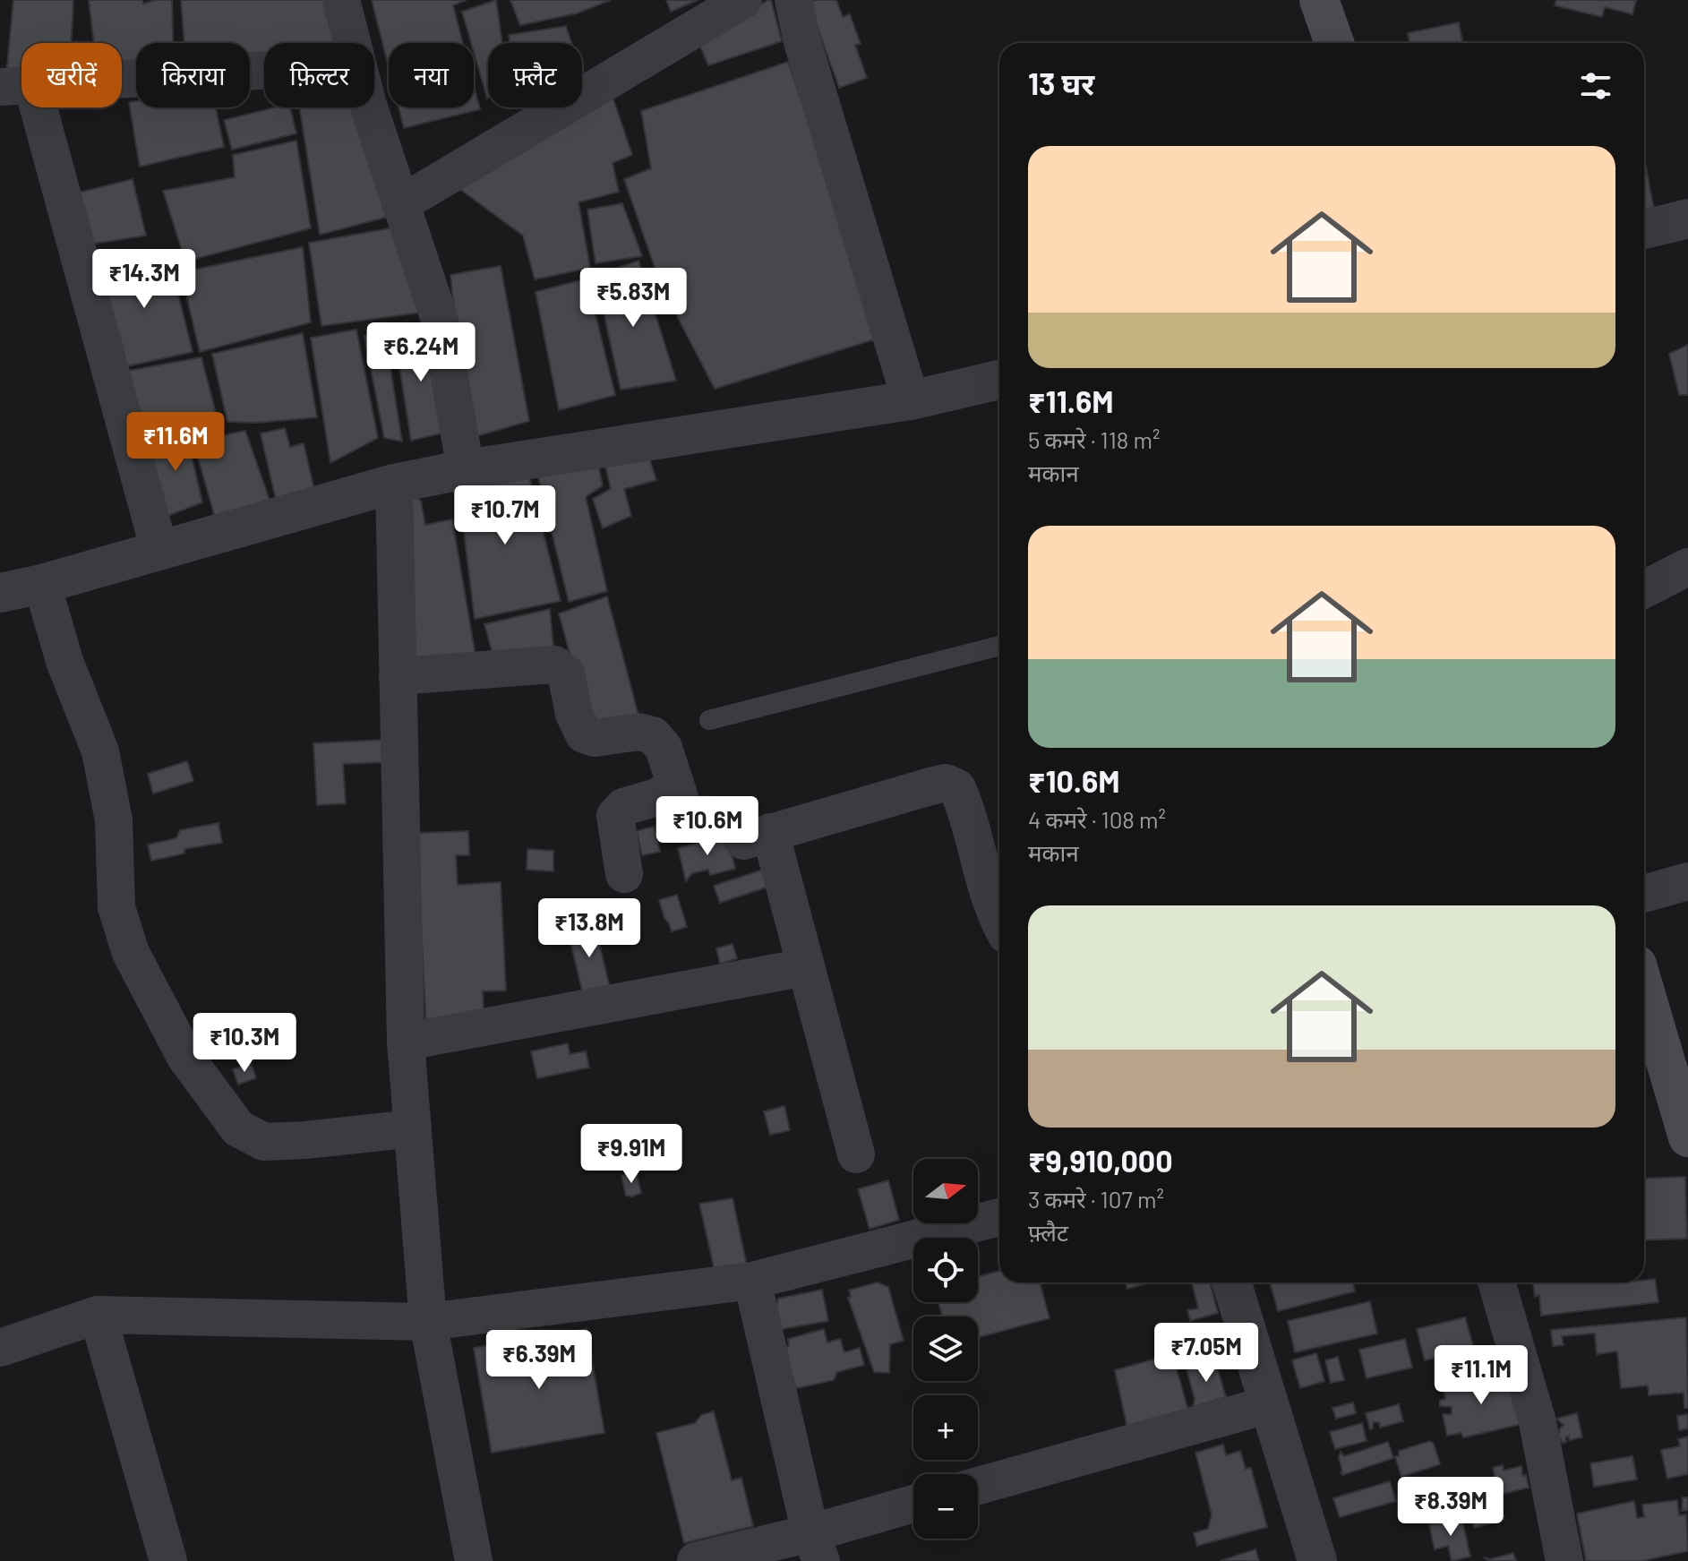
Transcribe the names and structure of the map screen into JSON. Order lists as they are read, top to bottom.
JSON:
{
  "north": "right",
  "page": {
    "chip": [
      "खरीदें",
      "किराया",
      "फ़िल्टर",
      "नया",
      "फ़्लैट"
    ],
    "heading": "13 घर",
    "list": [
      {
        "name": "₹11.6M",
        "note": "5 कमरे · 118 m² · मकान"
      },
      {
        "name": "₹10.6M",
        "note": "4 कमरे · 108 m² · मकान"
      },
      {
        "name": "₹9,910,000",
        "note": "3 कमरे · 107 m² · फ़्लैट"
      }
    ],
    "price": [
      "₹14.3M",
      "₹5.83M",
      "₹6.24M",
      "₹11.6M",
      "₹10.7M",
      "₹10.6M",
      "₹13.8M",
      "₹10.3M",
      "₹9.91M",
      "₹7.05M",
      "₹6.39M",
      "₹11.1M",
      "₹8.39M"
    ],
    "map_buttons": ["+", "−"]
  }
}
